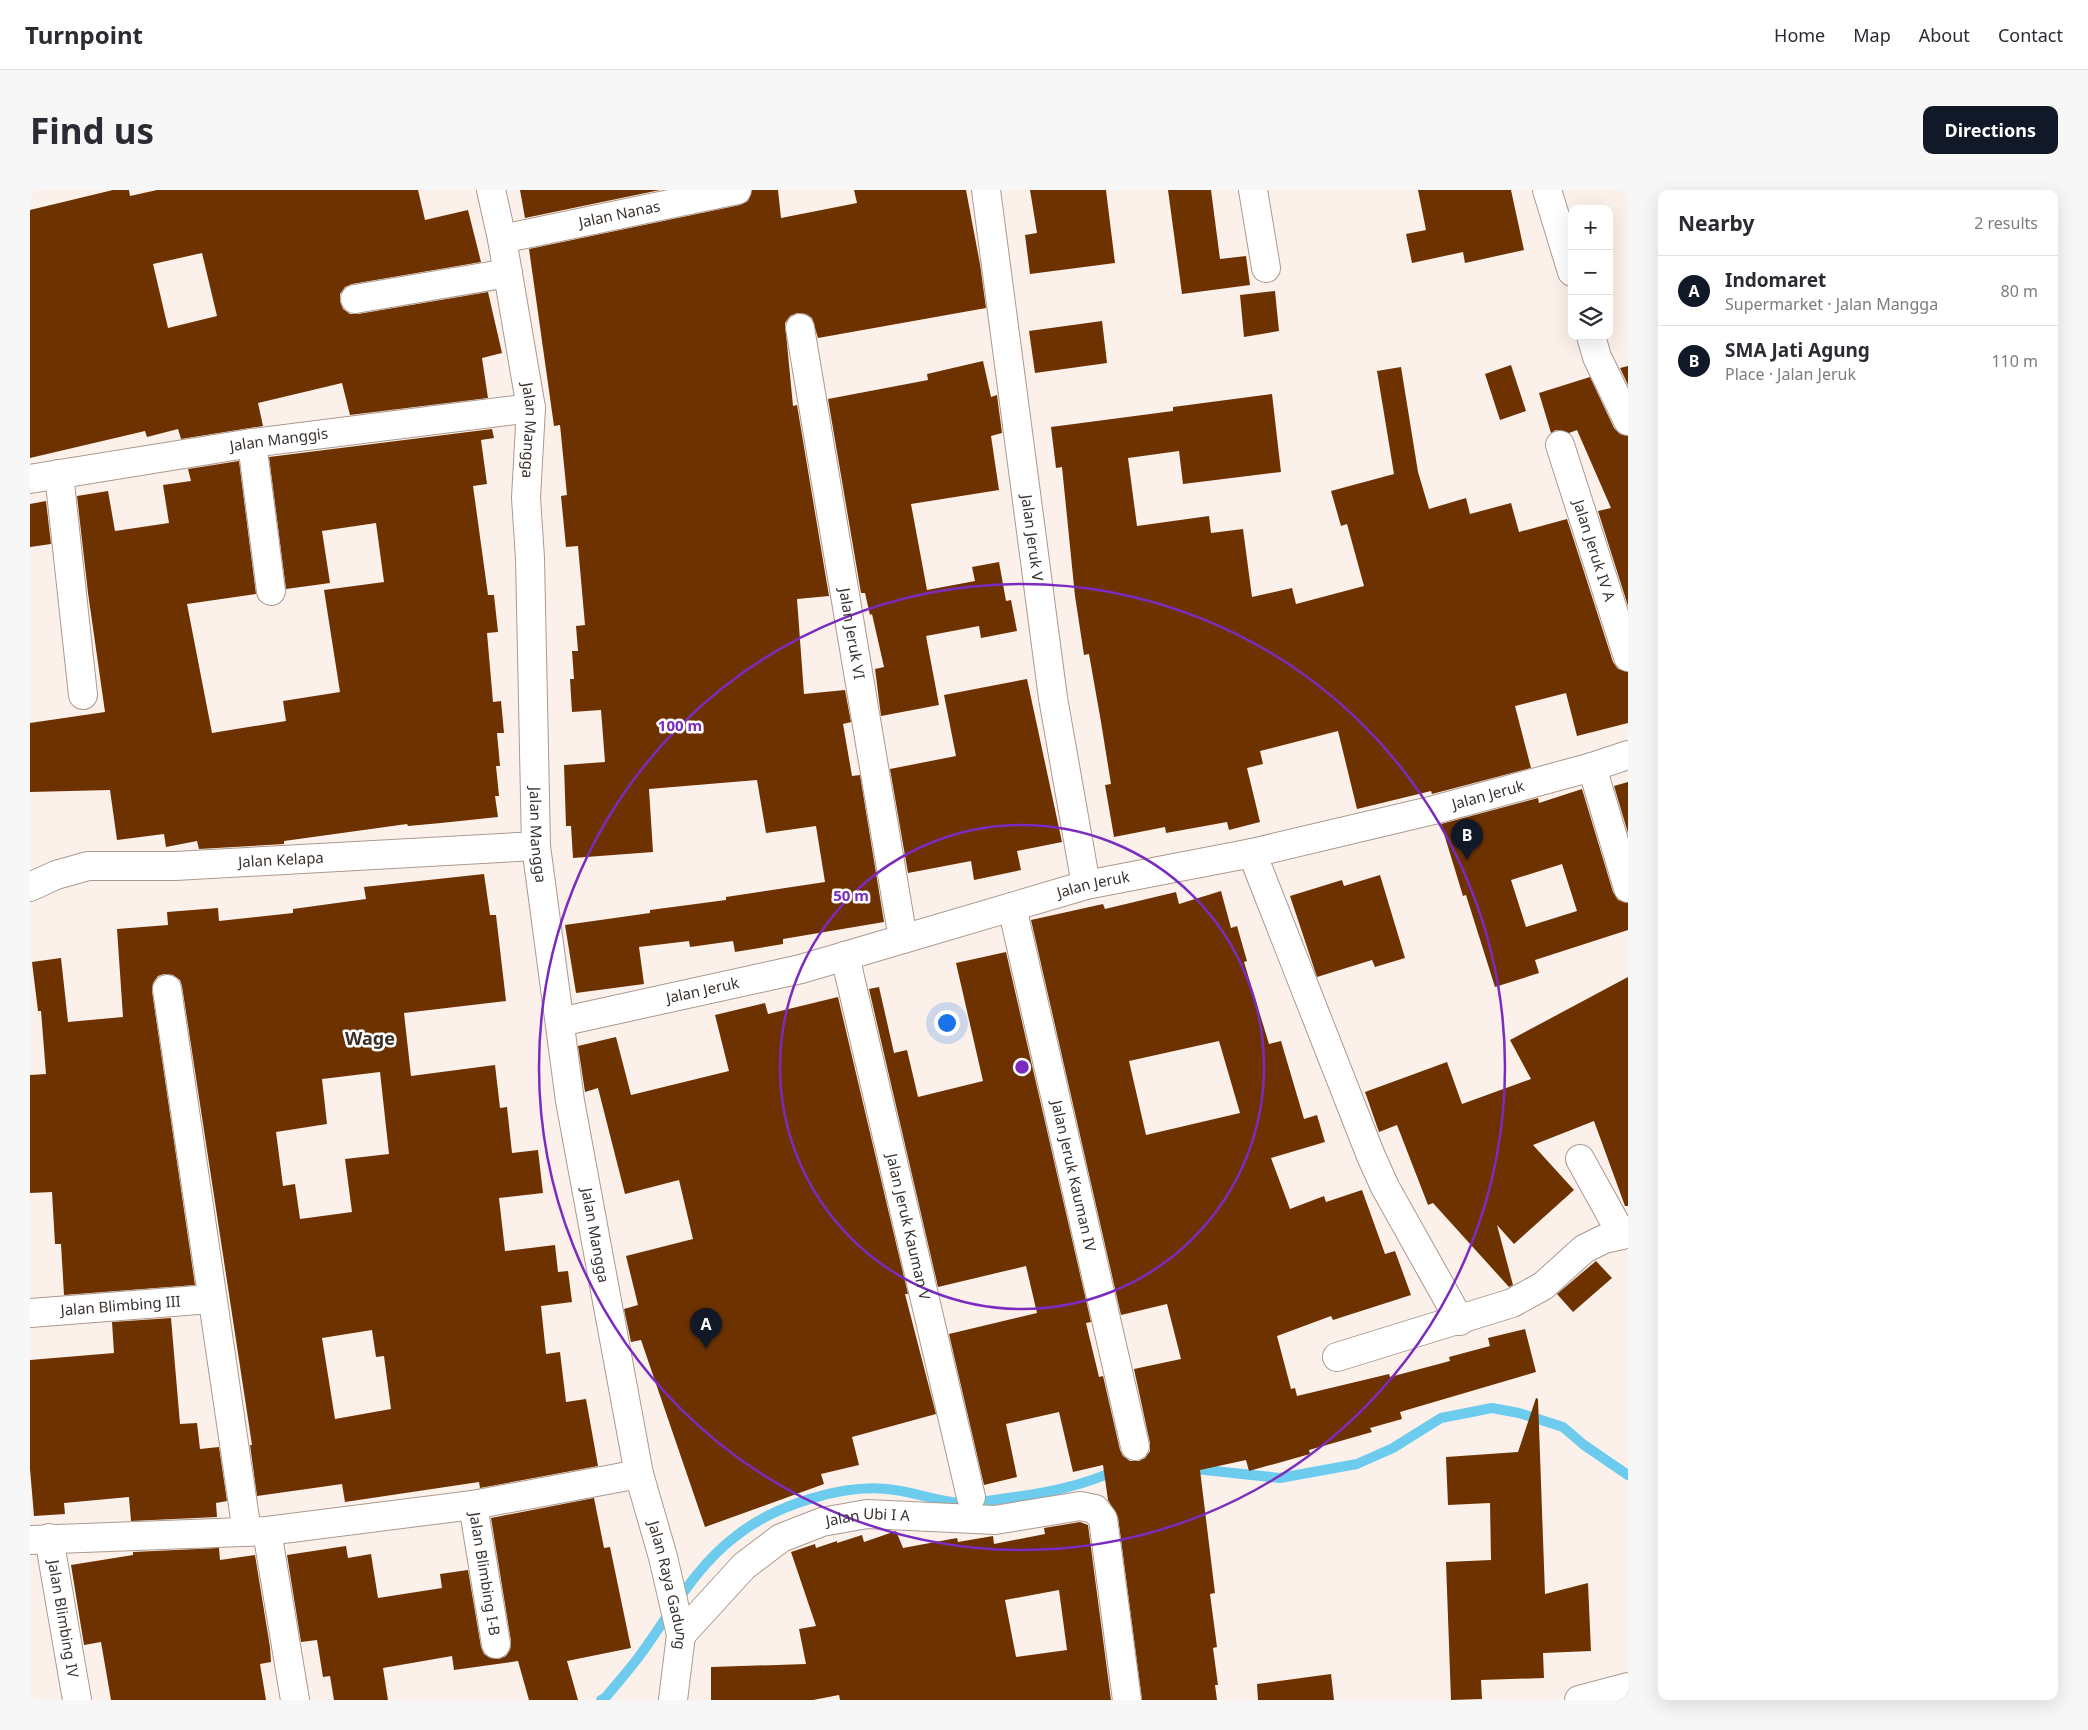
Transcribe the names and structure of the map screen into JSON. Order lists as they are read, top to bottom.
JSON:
{
  "streets": {
    "street": [
      "Jalan Nanas",
      "Jalan Mangga",
      "Jalan Manggis",
      "Jalan Jeruk V",
      "Jalan Jeruk IV A",
      "Jalan Jeruk VI",
      "Jalan Jeruk",
      "Jalan Kelapa",
      "Jalan Jeruk Kauman IV",
      "Jalan Jeruk Kauman V",
      "Jalan Blimbing III",
      "Jalan Ubi I A",
      "Jalan Blimbing I-B",
      "Jalan Raya Gadung",
      "Jalan Blimbing IV"
    ]
  },
  "crossings": [
    ["Jalan Nanas", "Jalan Mangga"],
    ["Jalan Mangga", "Jalan Manggis"],
    ["Jalan Mangga", "Jalan Jeruk"],
    ["Jalan Mangga", "Jalan Kelapa"],
    ["Jalan Mangga", "Jalan Raya Gadung"],
    ["Jalan Jeruk V", "Jalan Jeruk"],
    ["Jalan Jeruk VI", "Jalan Jeruk"],
    ["Jalan Jeruk", "Jalan Jeruk Kauman IV"],
    ["Jalan Jeruk", "Jalan Jeruk Kauman V"],
    ["Jalan Ubi I A", "Jalan Raya Gadung"]
  ],
  "districts": ["Wage"],
  "page": {
    "header": "Turnpoint",
    "nav": [
      "Home",
      "Map",
      "About",
      "Contact"
    ],
    "buttons": "Directions",
    "title": "Find us",
    "heading": ["Nearby", "2 results"],
    "map_buttons": ["+", "−"],
    "list": [
      {
        "mark": "A",
        "name": "Indomaret",
        "note": "Supermarket · Jalan Mangga",
        "value": "80 m"
      },
      {
        "mark": "B",
        "name": "SMA Jati Agung",
        "note": "Place · Jalan Jeruk",
        "value": "110 m"
      }
    ],
    "pins": ["B", "A"]
  },
  "rings": ["100 m", "50 m"]
}
